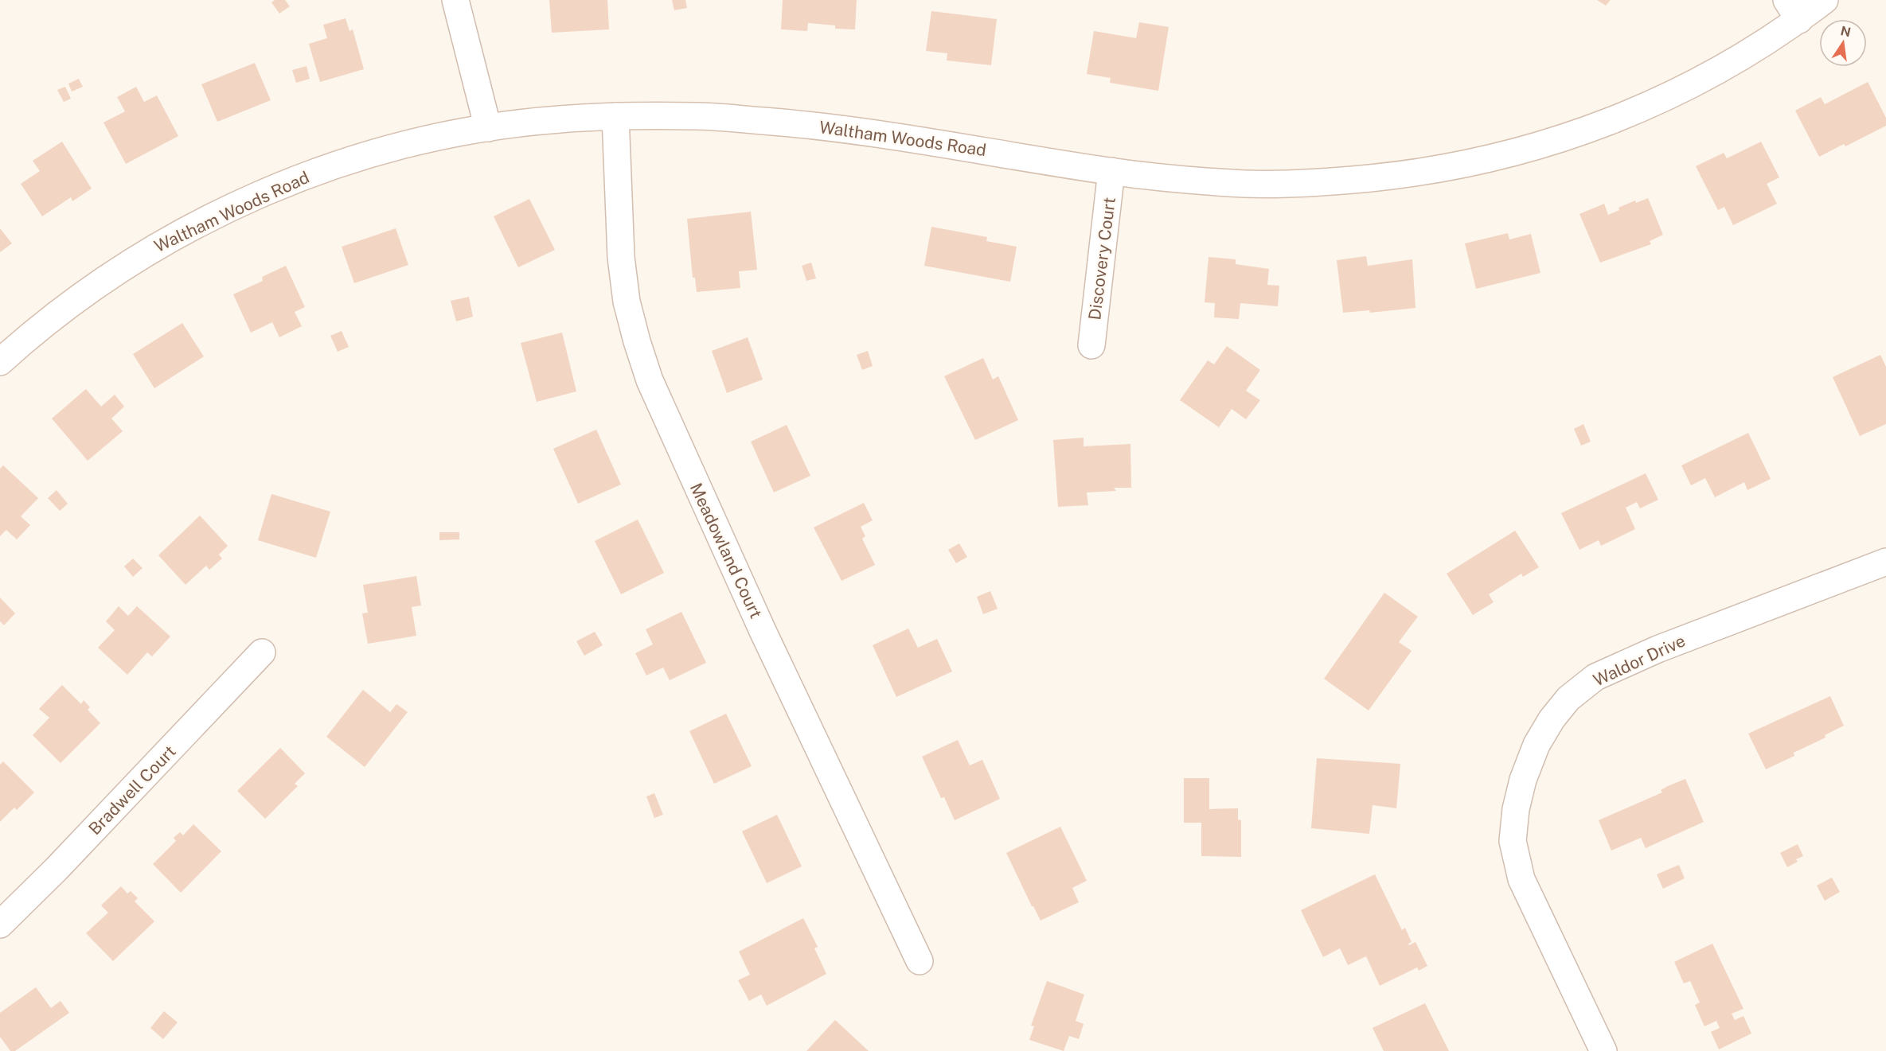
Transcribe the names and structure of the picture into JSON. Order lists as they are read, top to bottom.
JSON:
{
  "streets": {
    "street": [
      "Waltham Woods Road",
      "Discovery Court",
      "Meadowland Court",
      "Waldor Drive",
      "Bradwell Court"
    ]
  },
  "crossings": [
    ["Waltham Woods Road", "Discovery Court"],
    ["Waltham Woods Road", "Meadowland Court"]
  ],
  "north": "top"
}
